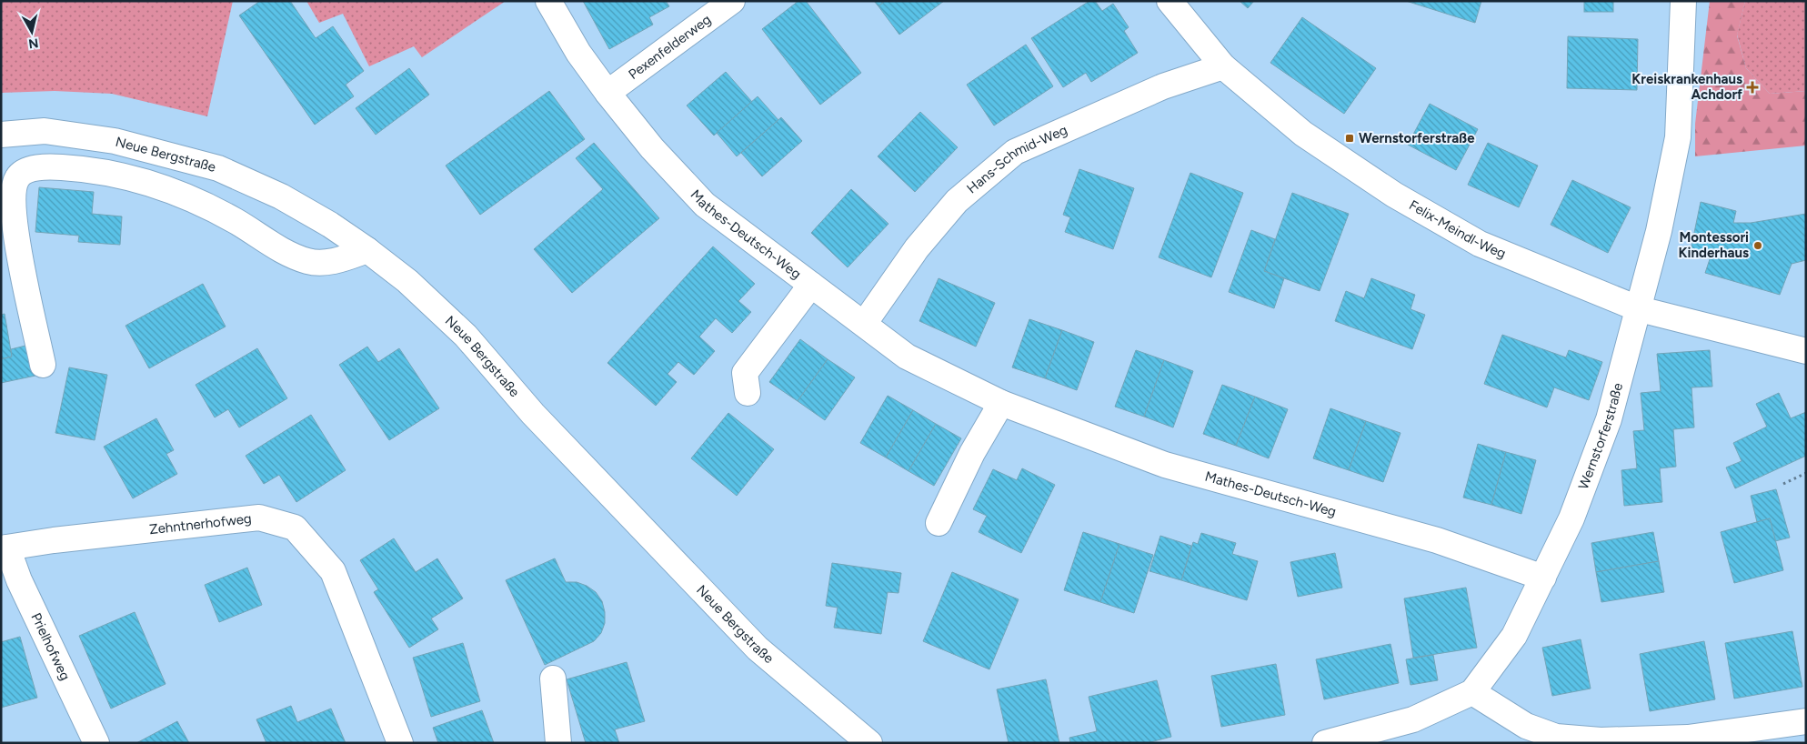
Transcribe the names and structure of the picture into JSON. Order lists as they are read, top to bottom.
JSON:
{
  "streets": {
    "street": [
      "Pexenfelderweg",
      "Neue Bergstraße",
      "Hans-Schmid-Weg",
      "Felix-Meindl-Weg",
      "Mathes-Deutsch-Weg",
      "Wernstorferstraße",
      "Zehntnerhofweg",
      "Prielhofweg"
    ]
  },
  "crossings": [
    ["Pexenfelderweg", "Mathes-Deutsch-Weg"],
    ["Hans-Schmid-Weg", "Felix-Meindl-Weg"],
    ["Hans-Schmid-Weg", "Mathes-Deutsch-Weg"],
    ["Felix-Meindl-Weg", "Wernstorferstraße"],
    ["Mathes-Deutsch-Weg", "Wernstorferstraße"],
    ["Zehntnerhofweg", "Prielhofweg"]
  ],
  "places": {
    "health": ["Kreiskrankenhaus Achdorf"],
    "transit": ["Wernstorferstraße"],
    "other": ["Montessori Kinderhaus"]
  },
  "north": "bottom"
}
